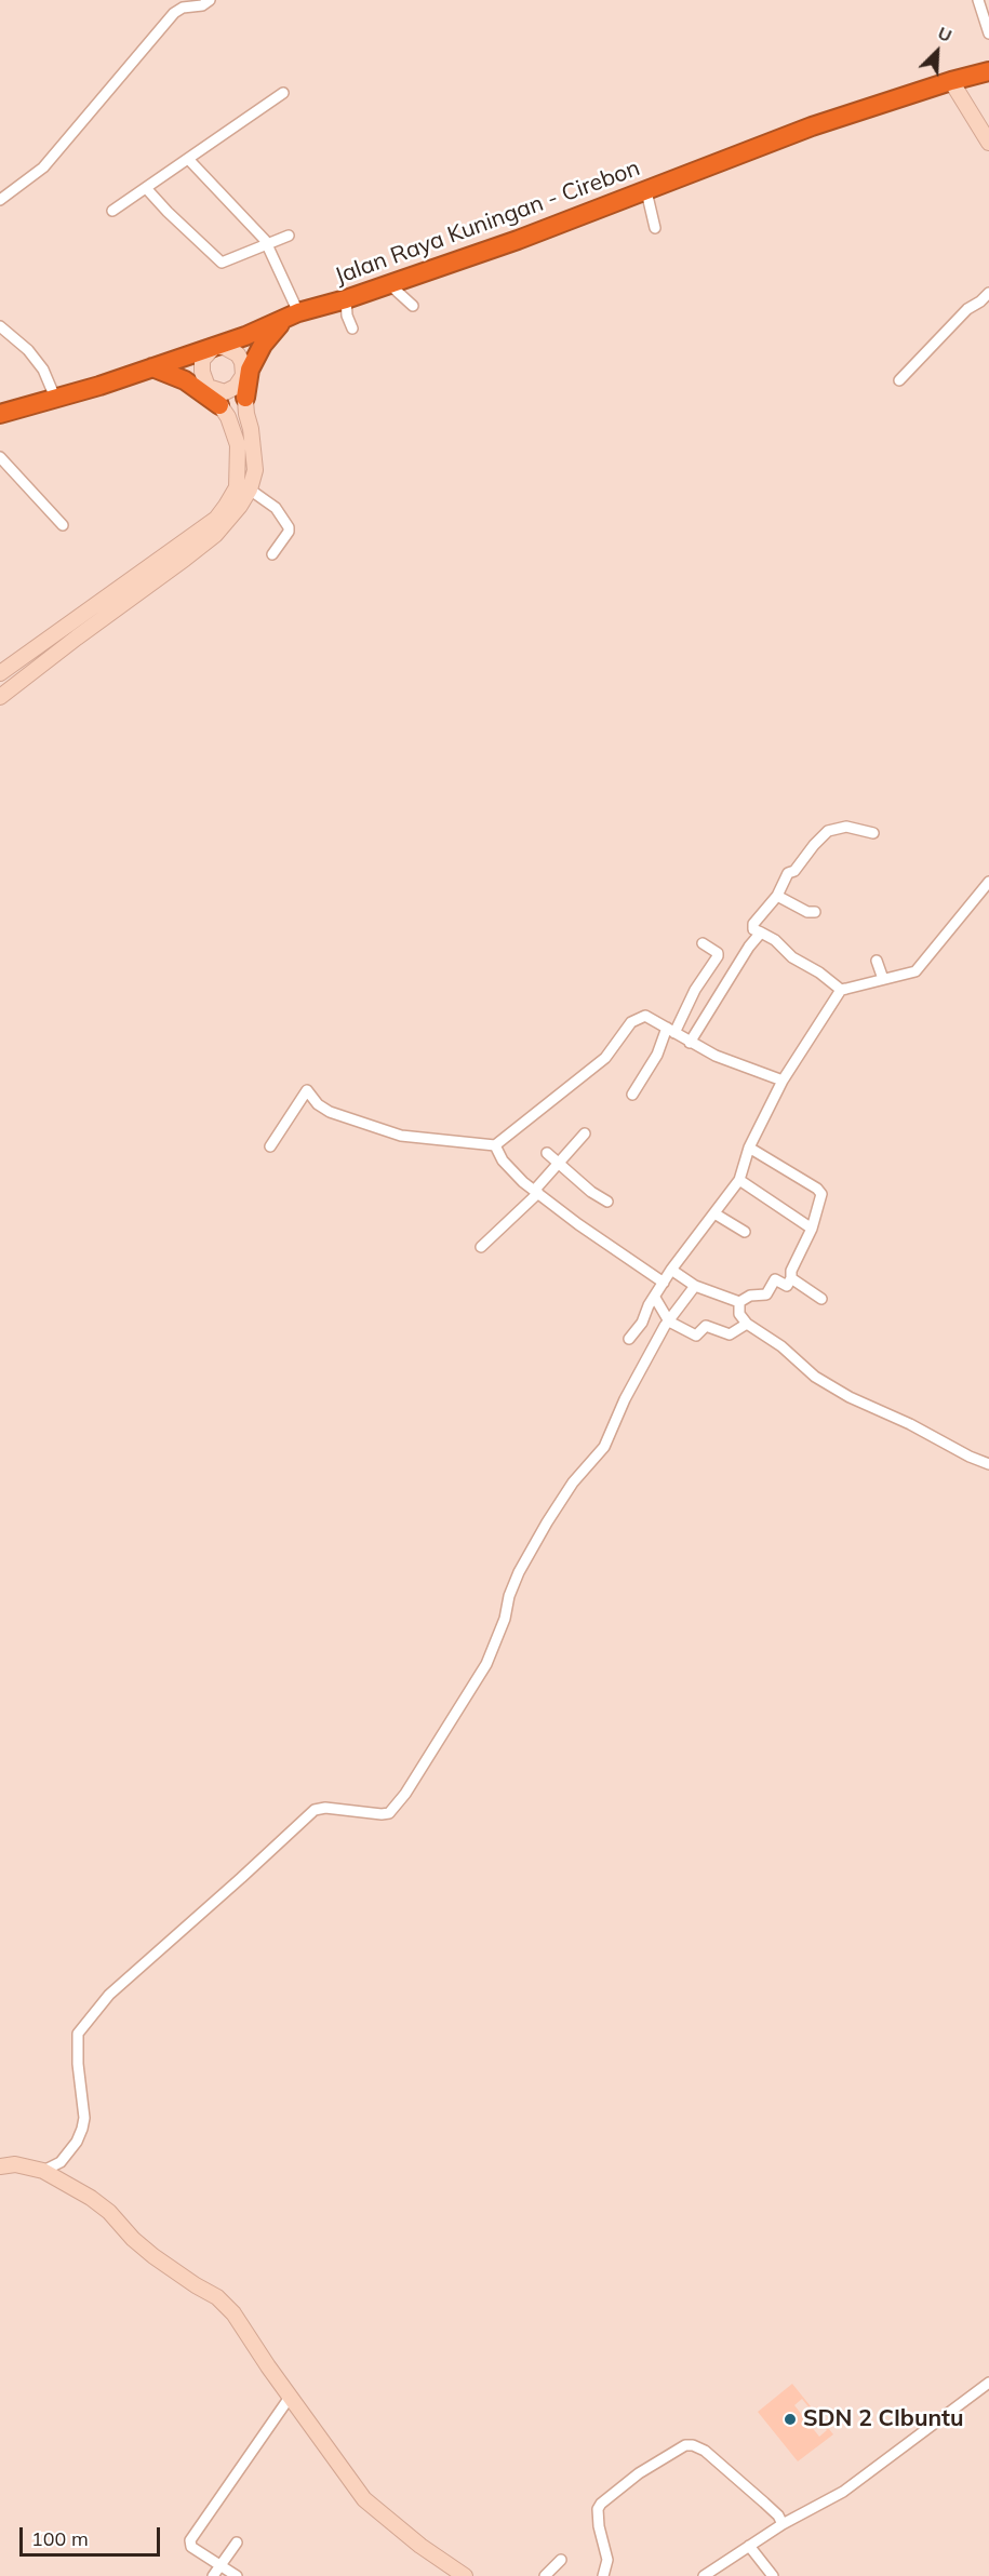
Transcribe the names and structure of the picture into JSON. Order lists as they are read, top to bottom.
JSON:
{
  "streets": {
    "highway": ["Jalan Raya Kuningan - Cirebon"]
  },
  "places": ["SDN 2 CIbuntu"],
  "scale_bar": "100 m",
  "north": "top right"
}
